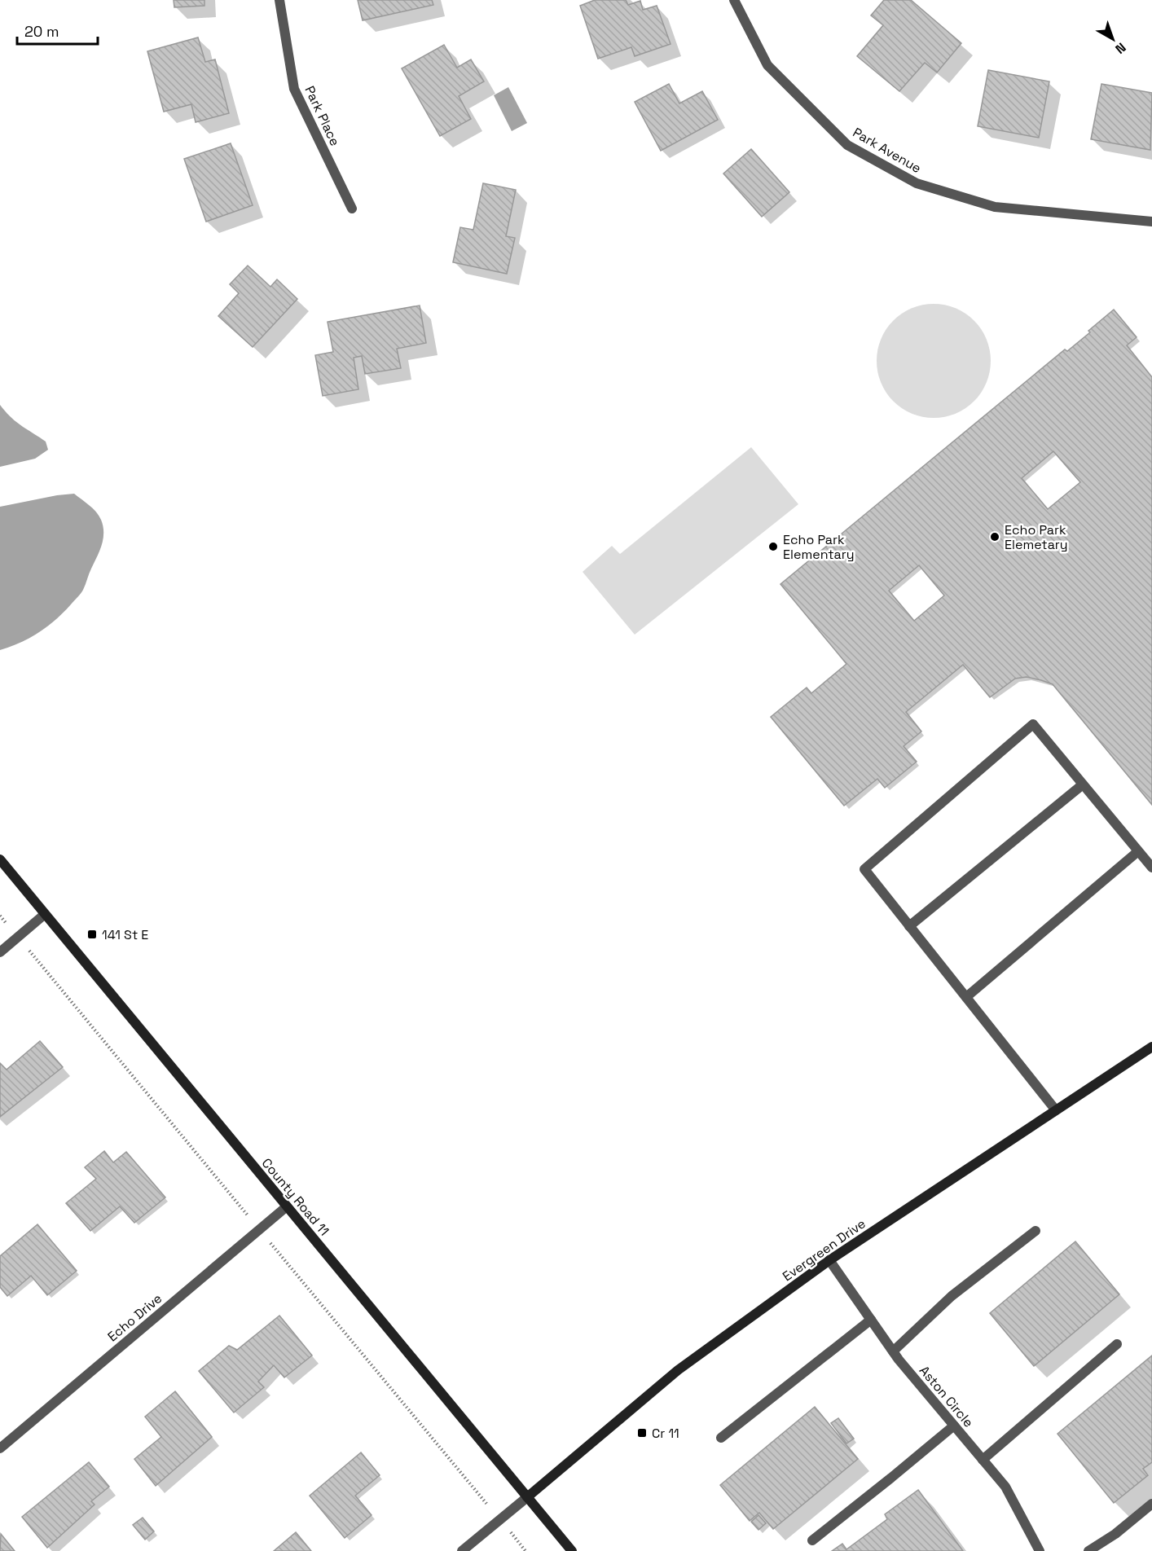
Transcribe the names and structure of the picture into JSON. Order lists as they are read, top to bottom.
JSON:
{
  "streets": {
    "street": [
      "Park Place",
      "Park Avenue",
      "County Road 11",
      "Evergreen Drive",
      "Echo Drive",
      "Aston Circle"
    ]
  },
  "crossings": [
    ["County Road 11", "Evergreen Drive"],
    ["County Road 11", "Echo Drive"],
    ["Evergreen Drive", "Aston Circle"]
  ],
  "places": {
    "other": ["Echo Park Elemetary", "Echo Park Elementary"],
    "transit": ["141 St E", "Cr 11"]
  },
  "scale_bar": "20 m",
  "north": "bottom right"
}
